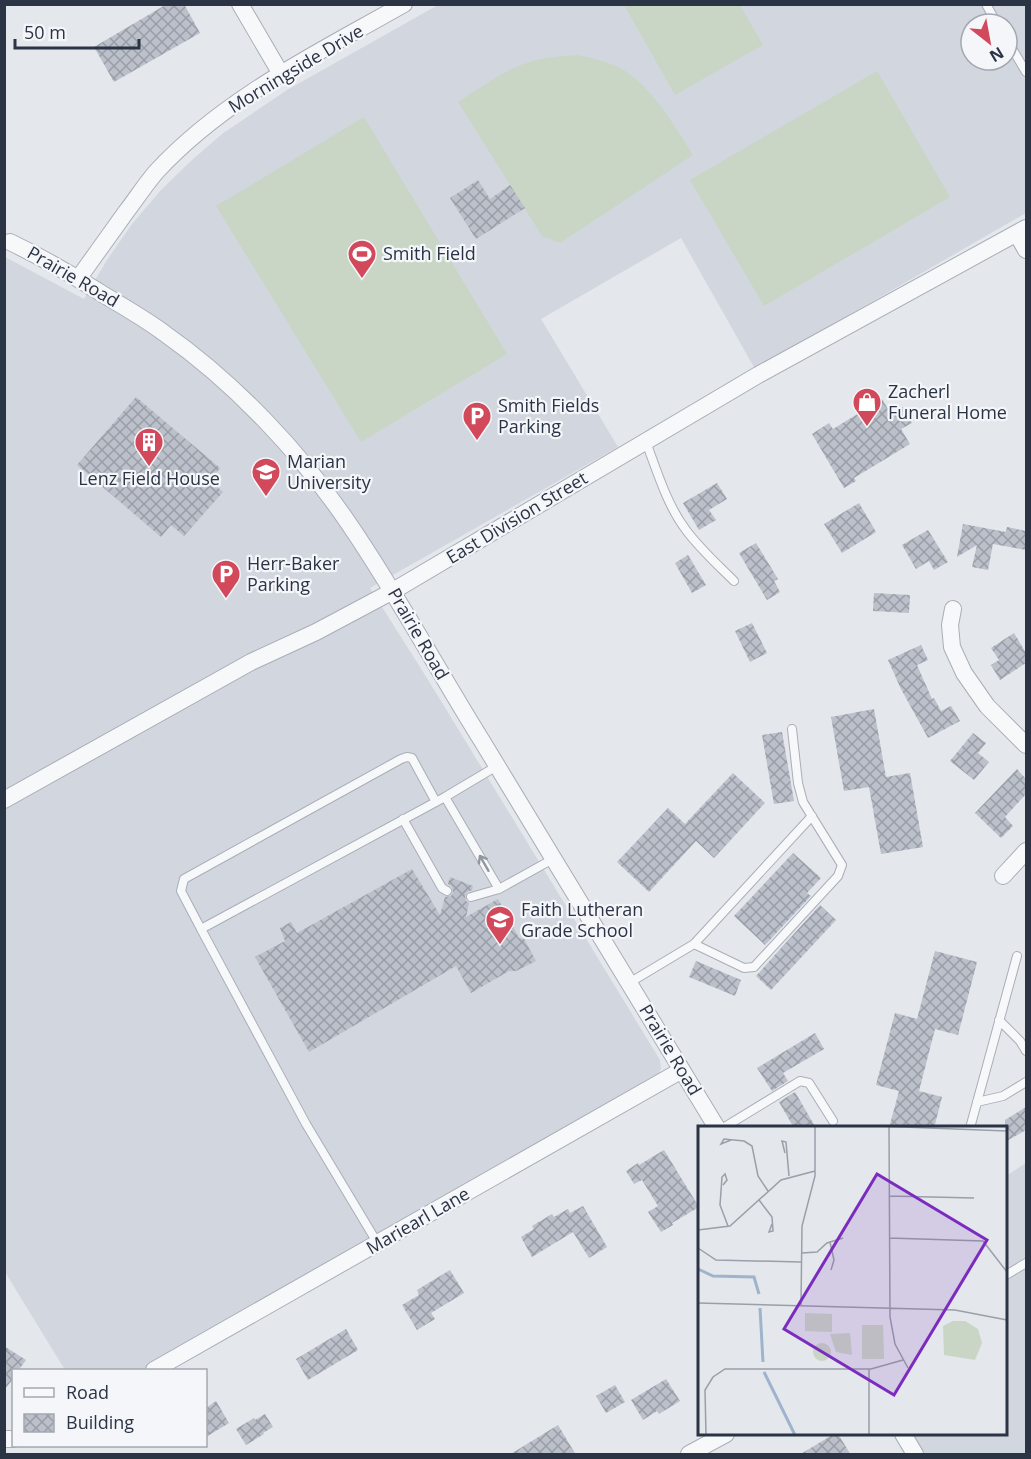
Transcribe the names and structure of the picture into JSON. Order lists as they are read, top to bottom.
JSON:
{
  "streets": {
    "street": [
      "Morningside Drive",
      "Prairie Road",
      "East Division Street",
      "Mariearl Lane"
    ]
  },
  "crossings": [
    ["Morningside Drive", "Prairie Road"],
    ["Prairie Road", "East Division Street"],
    ["Prairie Road", "Mariearl Lane"]
  ],
  "places": {
    "sports": ["Smith Field"],
    "shop": ["Zacherl Funeral Home"],
    "parking": ["Smith Fields Parking", "Herr-Baker Parking"],
    "building": ["Lenz Field House"],
    "school or university": ["Marian University", "Faith Lutheran Grade School"]
  },
  "legend": ["Road", "Building"],
  "scale_bar": "50 m",
  "north": "bottom right"
}
